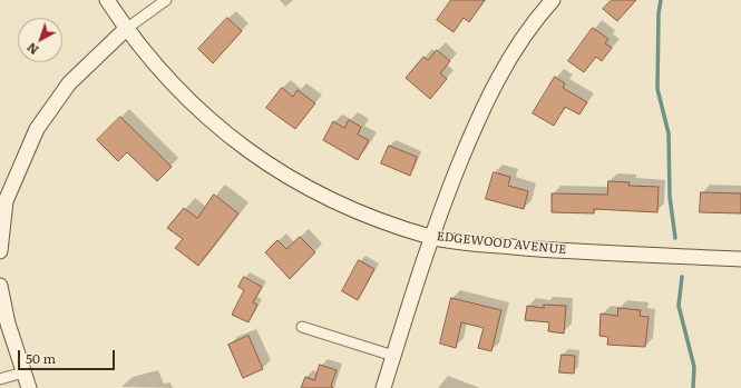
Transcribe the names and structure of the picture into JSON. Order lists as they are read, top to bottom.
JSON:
{
  "streets": {
    "street": ["EDGEWOOD AVENUE"]
  },
  "scale_bar": "50 m",
  "north": "bottom left"
}
